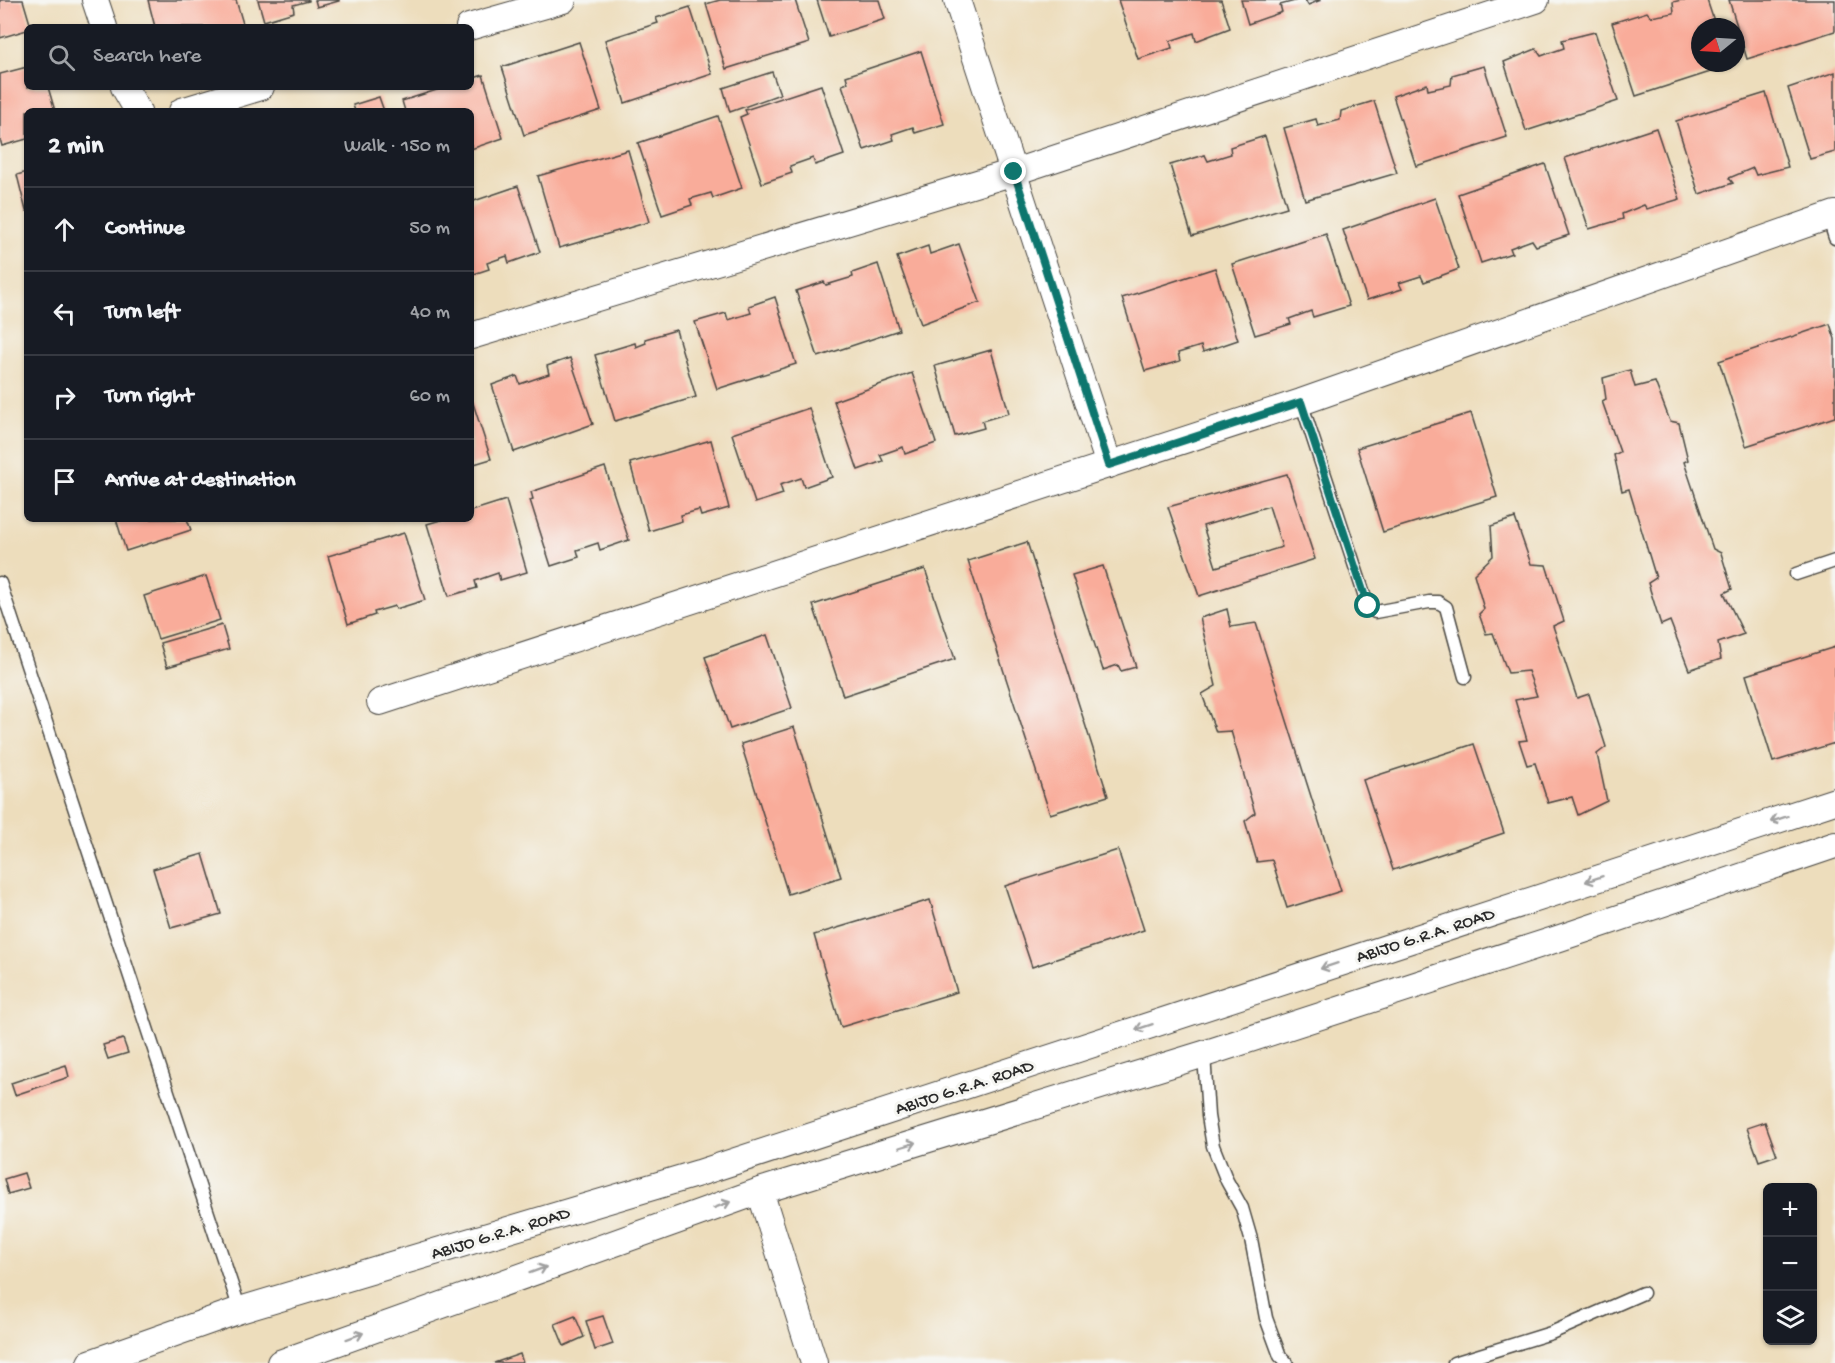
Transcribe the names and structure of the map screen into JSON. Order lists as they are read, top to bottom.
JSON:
{
  "streets": {
    "street": ["ABIJO G.R.A. ROAD"]
  },
  "north": "left",
  "page": {
    "search": "Search here",
    "heading": ["2 min", "Walk · 150 m"],
    "list": [
      ["Continue", "50 m"],
      ["Turn left", "40 m"],
      ["Turn right", "60 m"],
      "Arrive at destination"
    ],
    "map_buttons": ["+", "−"]
  }
}
